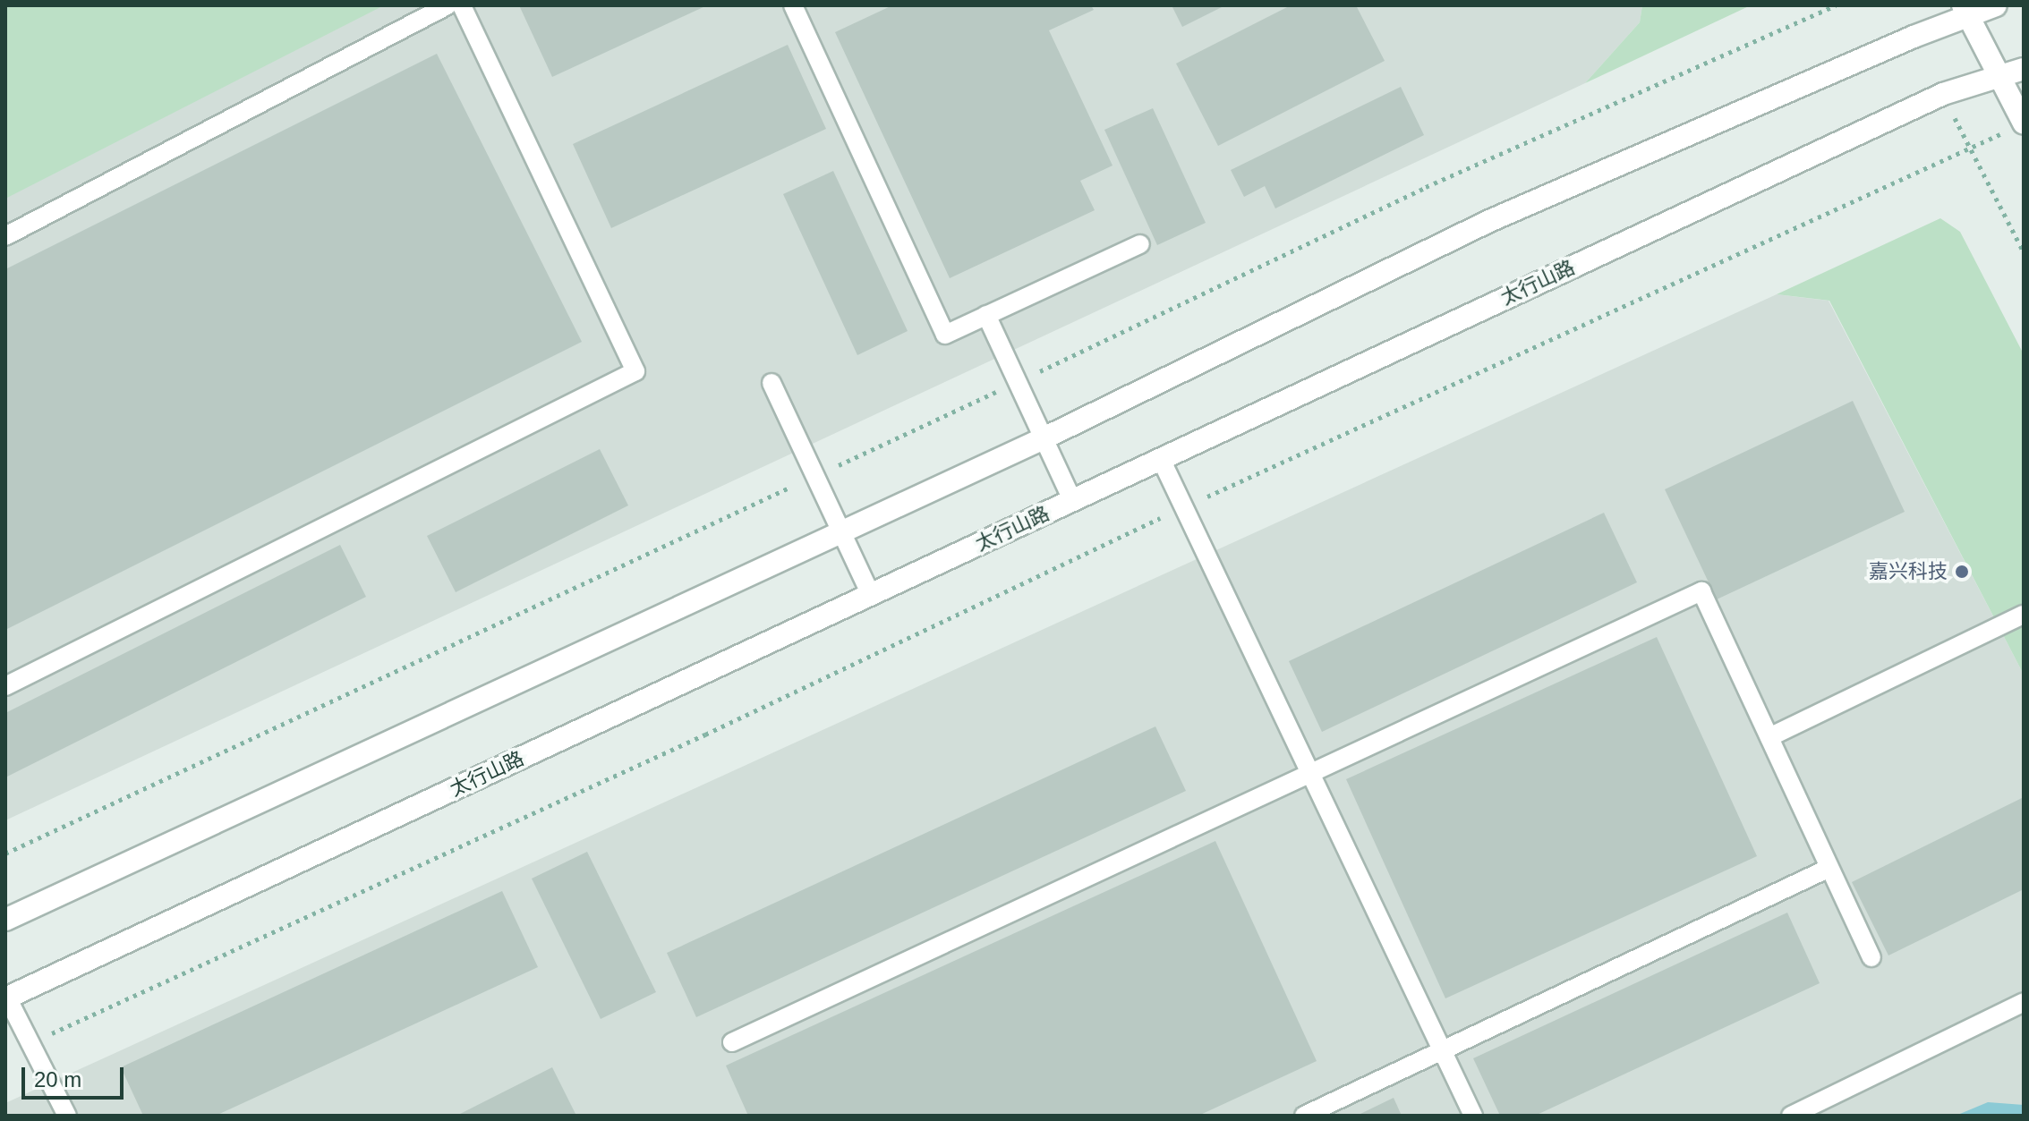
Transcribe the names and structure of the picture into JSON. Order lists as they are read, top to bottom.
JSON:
{
  "streets": {
    "street": ["太行山路"]
  },
  "places": ["嘉兴科技"],
  "scale_bar": "20 m"
}
